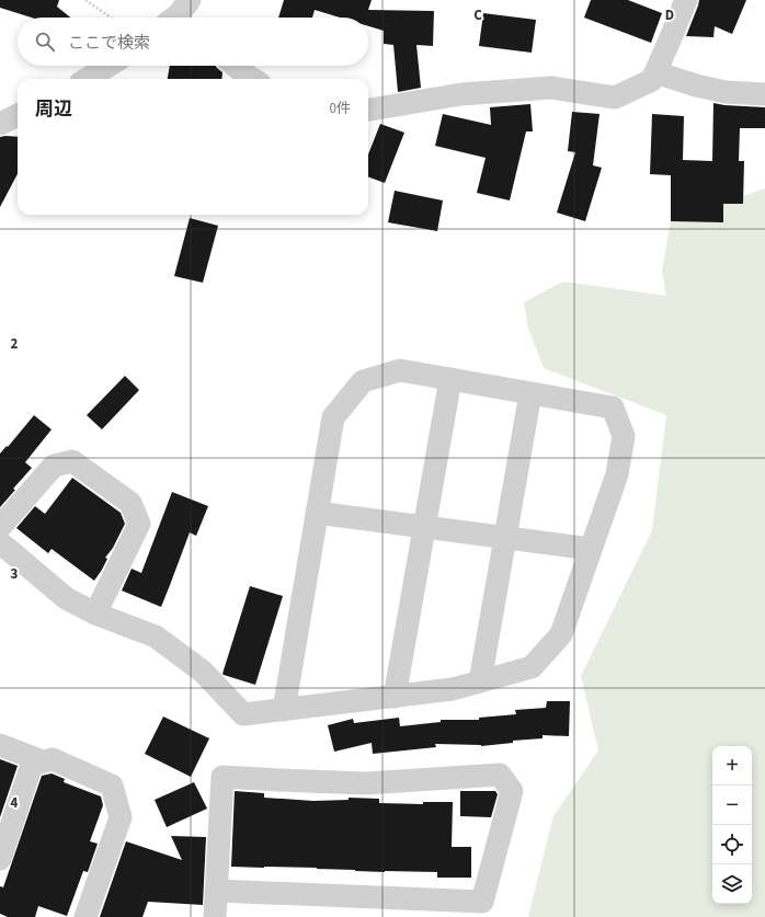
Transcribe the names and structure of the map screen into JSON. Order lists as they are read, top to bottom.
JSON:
{
  "page": {
    "search": "ここで検索",
    "heading": ["周辺", "0件"],
    "map_buttons": ["+", "−"]
  },
  "grid": {
    "columns": ["C", "D"],
    "rows": ["2", "3", "4"]
  }
}
